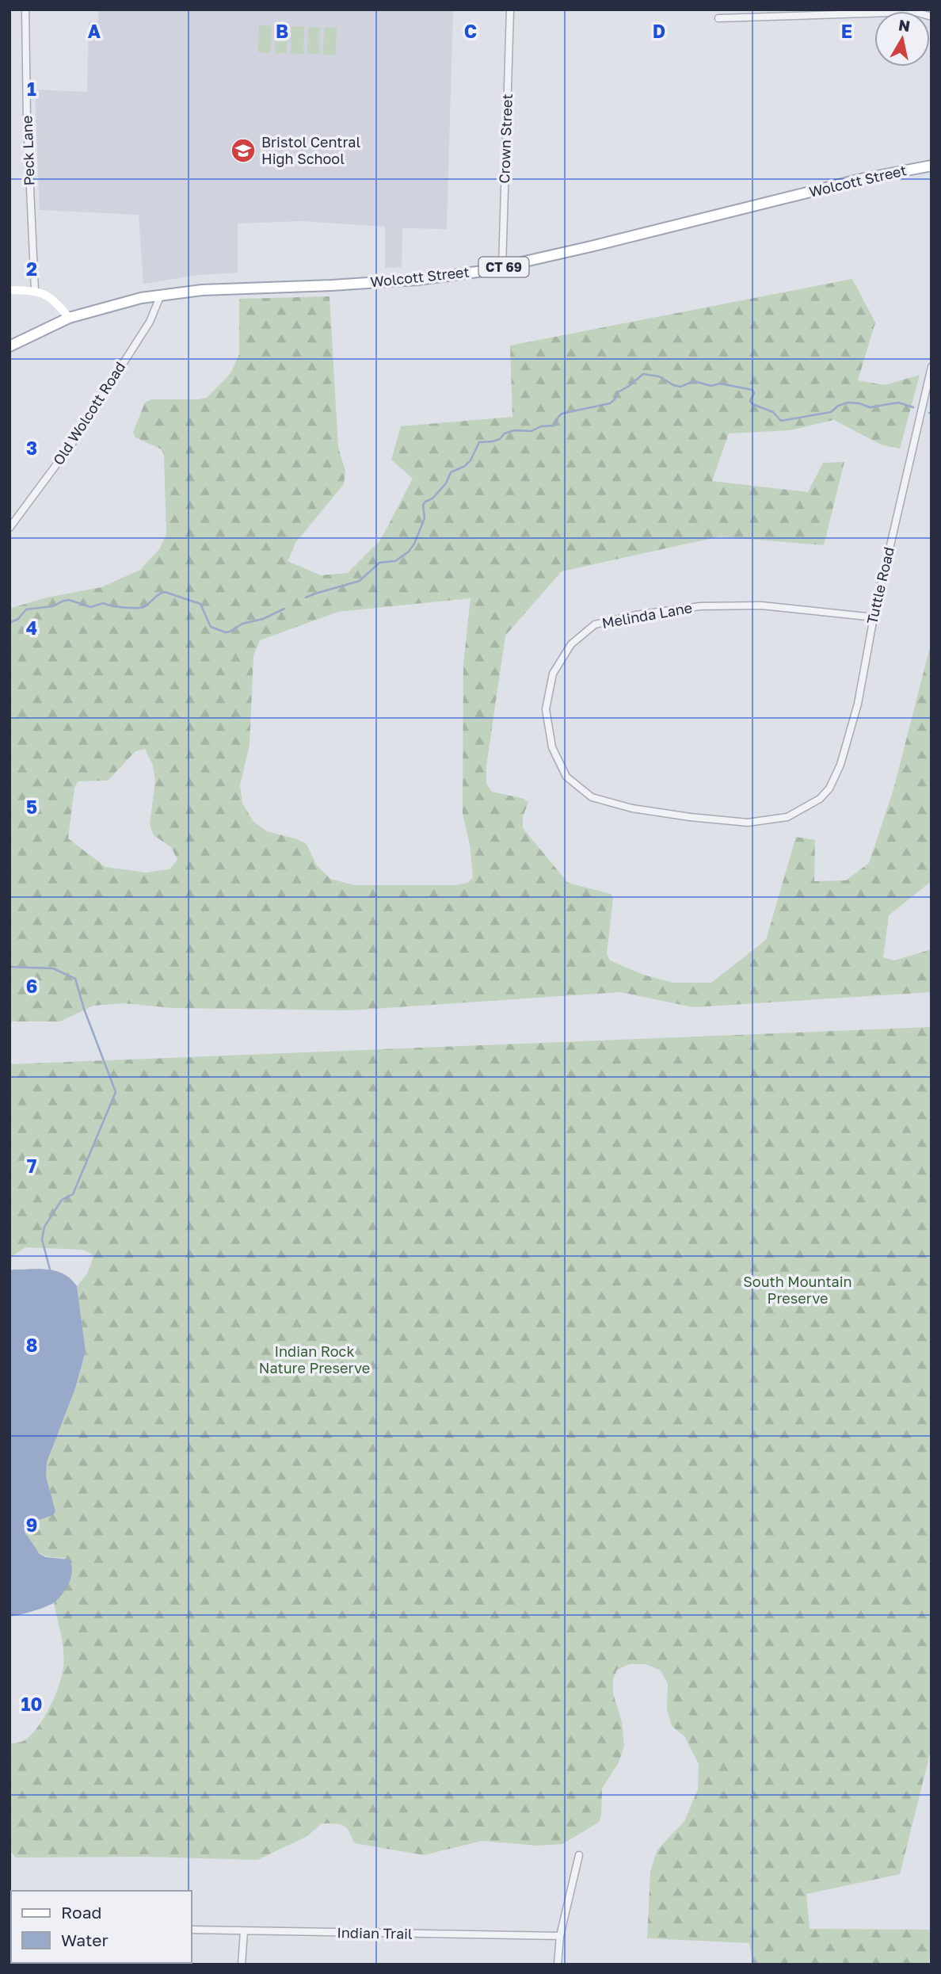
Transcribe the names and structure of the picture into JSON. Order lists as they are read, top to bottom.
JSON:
{
  "streets": {
    "main road": ["Wolcott Street", "CT 69"],
    "street": [
      "Crown Street",
      "Peck Lane",
      "Old Wolcott Road",
      "Tuttle Road",
      "Melinda Lane",
      "Indian Trail"
    ]
  },
  "crossings": [
    ["Crown Street", "Wolcott Street"],
    ["Wolcott Street", "CT 69"],
    ["Wolcott Street", "Old Wolcott Road"],
    ["Tuttle Road", "Melinda Lane"]
  ],
  "parks": ["South Mountain Preserve", "Indian Rock Nature Preserve"],
  "places": {
    "school or university": ["Bristol Central High School"]
  },
  "legend": ["Road", "Water"],
  "north": "top",
  "grid": {
    "columns": [
      "A",
      "B",
      "C",
      "D",
      "E"
    ],
    "rows": [
      "1",
      "2",
      "3",
      "4",
      "5",
      "6",
      "7",
      "8",
      "9",
      "10"
    ]
  }
}
